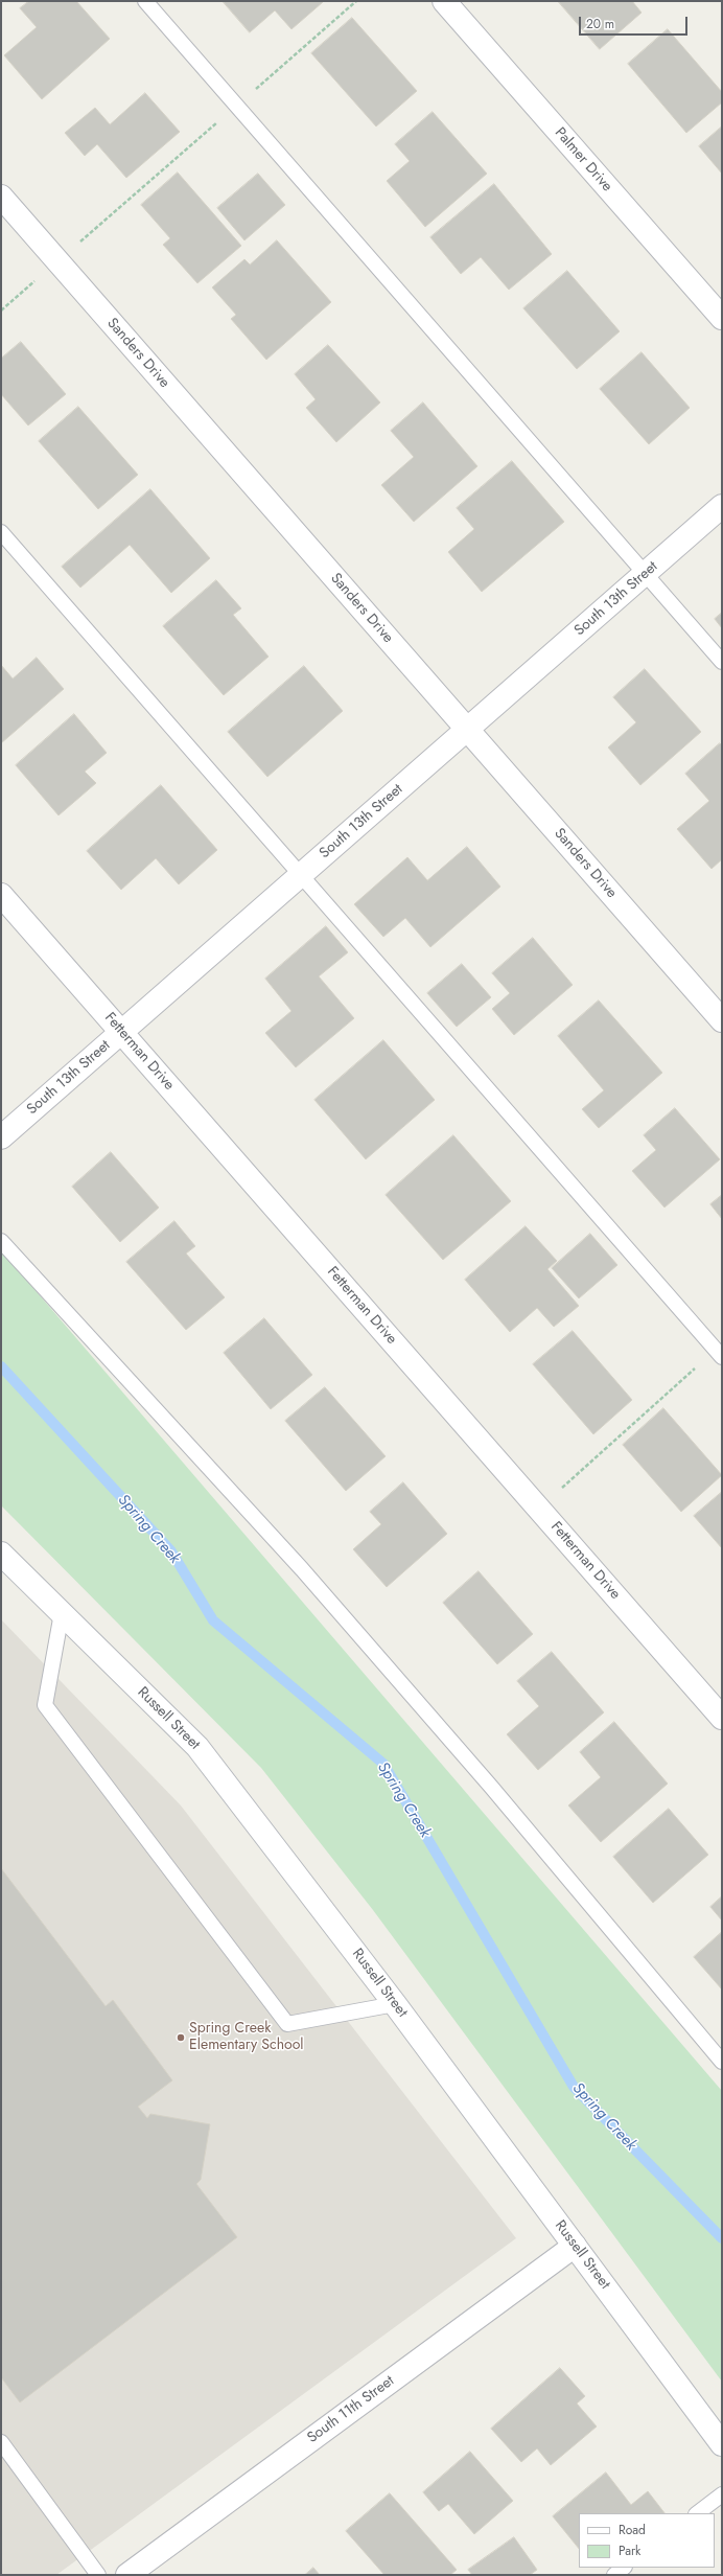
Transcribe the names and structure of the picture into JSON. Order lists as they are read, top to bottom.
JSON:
{
  "streets": {
    "street": [
      "Palmer Drive",
      "Sanders Drive",
      "South 13th Street",
      "Fetterman Drive",
      "Russell Street",
      "South 11th Street"
    ]
  },
  "crossings": [
    ["Sanders Drive", "South 13th Street"],
    ["South 13th Street", "Fetterman Drive"],
    ["Russell Street", "South 11th Street"]
  ],
  "water": ["Spring Creek"],
  "places": ["Spring Creek Elementary School"],
  "legend": ["Road", "Park"],
  "scale_bar": "20 m"
}
